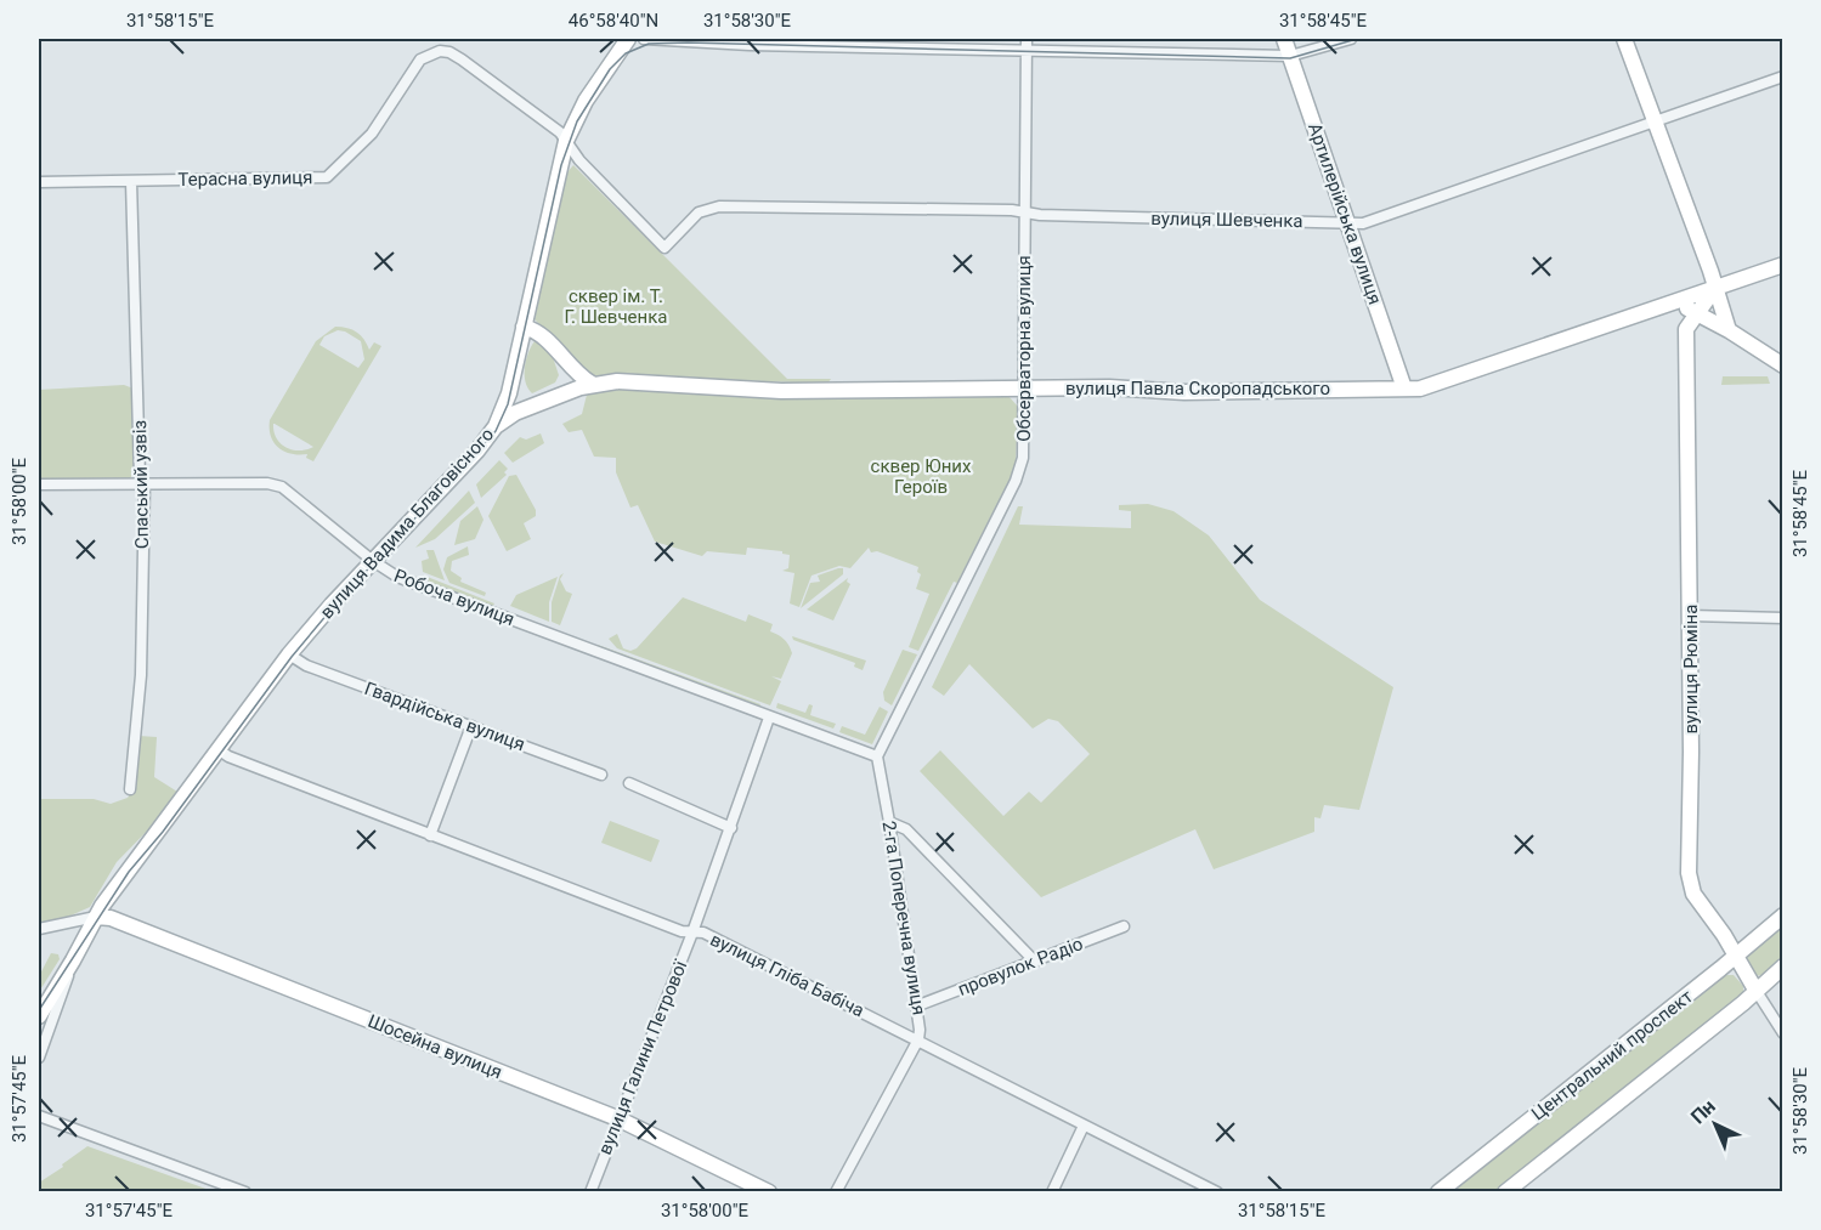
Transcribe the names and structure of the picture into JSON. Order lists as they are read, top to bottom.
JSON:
{
  "streets": {
    "street": [
      "Терасна вулиця",
      "Артилерійська вулиця",
      "вулиця Шевченка",
      "Обсерваторна вулиця",
      "вулиця Павла Скоропадського",
      "Спаський узвіз",
      "вулиця Вадима Благовісного",
      "Робоча вулиця",
      "вулиця Рюміна",
      "Гвардійська вулиця",
      "2-га Поперечна вулиця",
      "провулок Радіо",
      "вулиця Гліба Бабіча",
      "Шосейна вулиця",
      "Центральний проспект",
      "вулиця Галини Петрової"
    ]
  },
  "crossings": [
    ["Терасна вулиця", "вулиця Шевченка"],
    ["Терасна вулиця", "Спаський узвіз"],
    ["Терасна вулиця", "вулиця Вадима Благовісного"],
    ["Артилерійська вулиця", "вулиця Шевченка"],
    ["Артилерійська вулиця", "вулиця Павла Скоропадського"],
    ["вулиця Шевченка", "Обсерваторна вулиця"],
    ["Обсерваторна вулиця", "вулиця Павла Скоропадського"],
    ["Обсерваторна вулиця", "Робоча вулиця"],
    ["Обсерваторна вулиця", "2-га Поперечна вулиця"],
    ["вулиця Павла Скоропадського", "вулиця Вадима Благовісного"],
    ["вулиця Павла Скоропадського", "вулиця Рюміна"],
    ["Спаський узвіз", "Робоча вулиця"],
    ["вулиця Вадима Благовісного", "Робоча вулиця"],
    ["вулиця Вадима Благовісного", "Гвардійська вулиця"],
    ["вулиця Вадима Благовісного", "вулиця Гліба Бабіча"],
    ["вулиця Вадима Благовісного", "Шосейна вулиця"],
    ["Робоча вулиця", "2-га Поперечна вулиця"],
    ["Робоча вулиця", "вулиця Галини Петрової"],
    ["вулиця Рюміна", "Центральний проспект"],
    ["2-га Поперечна вулиця", "провулок Радіо"],
    ["2-га Поперечна вулиця", "вулиця Гліба Бабіча"],
    ["вулиця Гліба Бабіча", "вулиця Галини Петрової"],
    ["Шосейна вулиця", "вулиця Галини Петрової"]
  ],
  "parks": ["сквер ім. Т. Г. Шевченка", "сквер Юних Героїв"],
  "north": "top left",
  "coordinates": [
    "31°58'15\"E",
    "46°58'40\"N",
    "31°58'30\"E",
    "31°58'45\"E",
    "31°58'00\"E",
    "31°57'45\"E"
  ]
}
